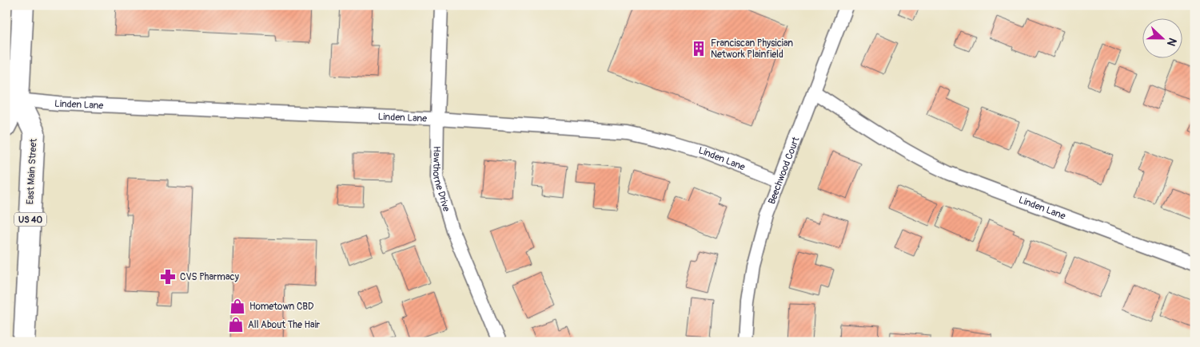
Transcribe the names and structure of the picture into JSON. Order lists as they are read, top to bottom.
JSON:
{
  "streets": {
    "main road": ["East Main Street", "US 40"],
    "street": ["Linden Lane", "Beechwood Court", "Hawthorne Drive"]
  },
  "crossings": [
    ["Linden Lane", "Beechwood Court"],
    ["Linden Lane", "East Main Street"],
    ["Linden Lane", "Hawthorne Drive"]
  ],
  "places": {
    "building": ["Franciscan Physician Network Plainfield"],
    "pharmacy": ["CVS Pharmacy"],
    "shop": ["Hometown CBD", "All About The Hair"]
  },
  "north": "right"
}
